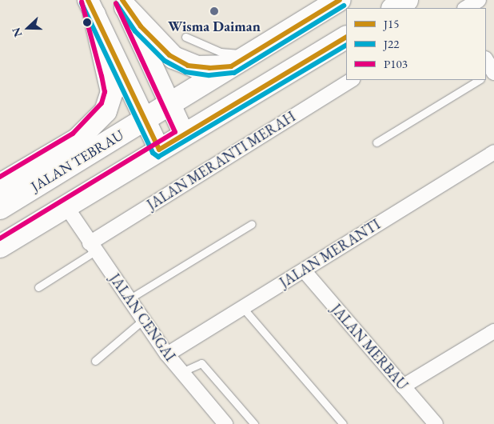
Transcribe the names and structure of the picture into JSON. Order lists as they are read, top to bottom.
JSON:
{
  "streets": {
    "highway": ["JALAN TEBRAU"],
    "street": [
      "JALAN MERANTI MERAH",
      "JALAN MERANTI",
      "JALAN CENGAI",
      "JALAN MERBAU"
    ]
  },
  "crossings": [
    ["JALAN MERANTI MERAH", "JALAN CENGAI"],
    ["JALAN MERANTI", "JALAN CENGAI"],
    ["JALAN MERANTI", "JALAN MERBAU"]
  ],
  "places": ["Wisma Daiman"],
  "lines": ["transit line J15", "transit line P103", "transit line J22"],
  "legend": ["J15", "J22", "P103"],
  "north": "left"
}
